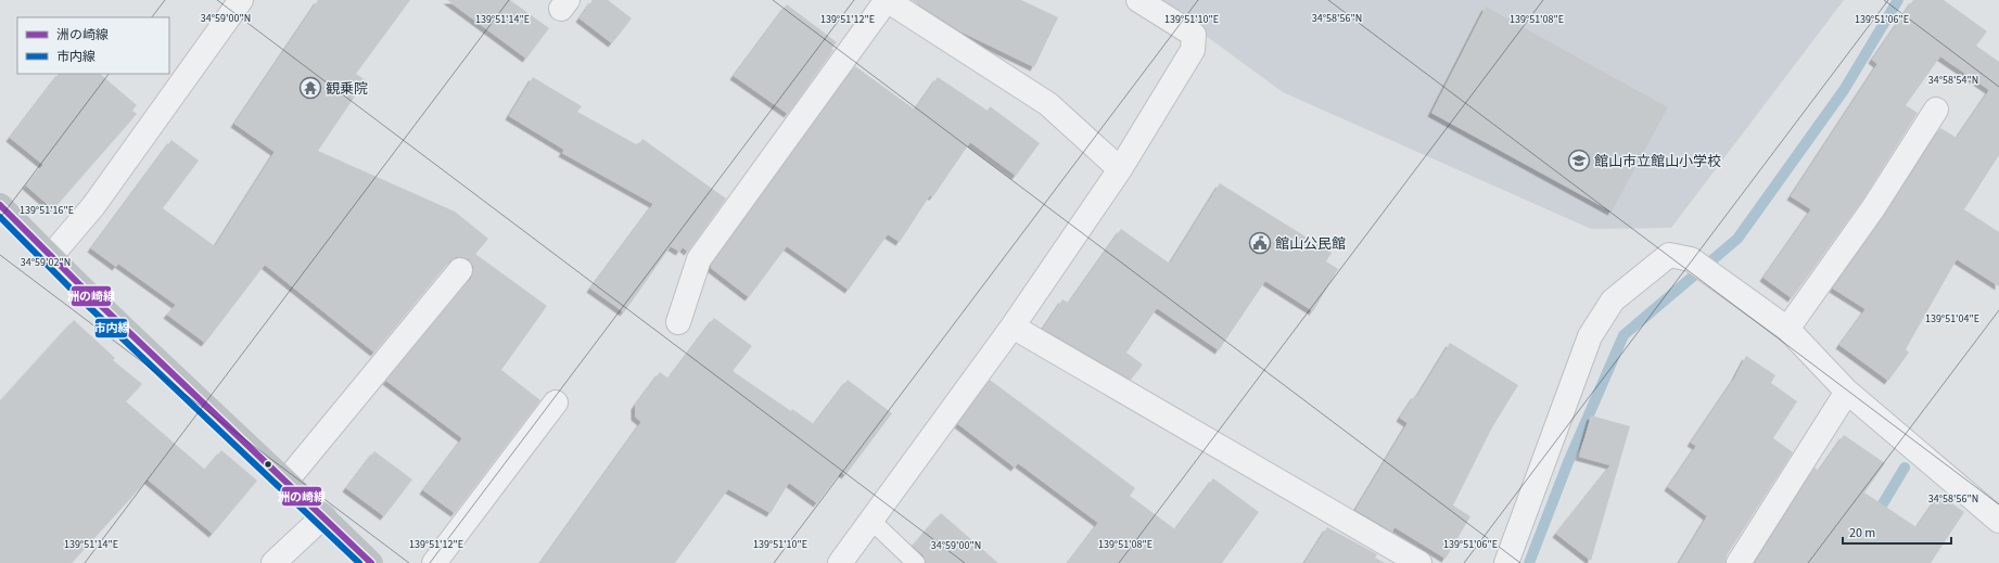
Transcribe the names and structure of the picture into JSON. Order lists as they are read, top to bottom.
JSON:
{
  "places": {
    "temple": ["観乗院"],
    "school or university": ["館山市立館山小学校"],
    "public building": ["館山公民館"]
  },
  "lines": ["transit line 洲の崎線", "transit line 市内線"],
  "legend": ["洲の崎線", "市内線"],
  "scale_bar": "20 m",
  "coordinates": [
    "34°59'00\"N",
    "34°58'56\"N",
    "139°51'14\"E",
    "139°51'12\"E",
    "139°51'10\"E",
    "139°51'08\"E",
    "139°51'06\"E",
    "34°58'54\"N",
    "139°51'16\"E",
    "34°59'02\"N",
    "139°51'04\"E"
  ]
}
